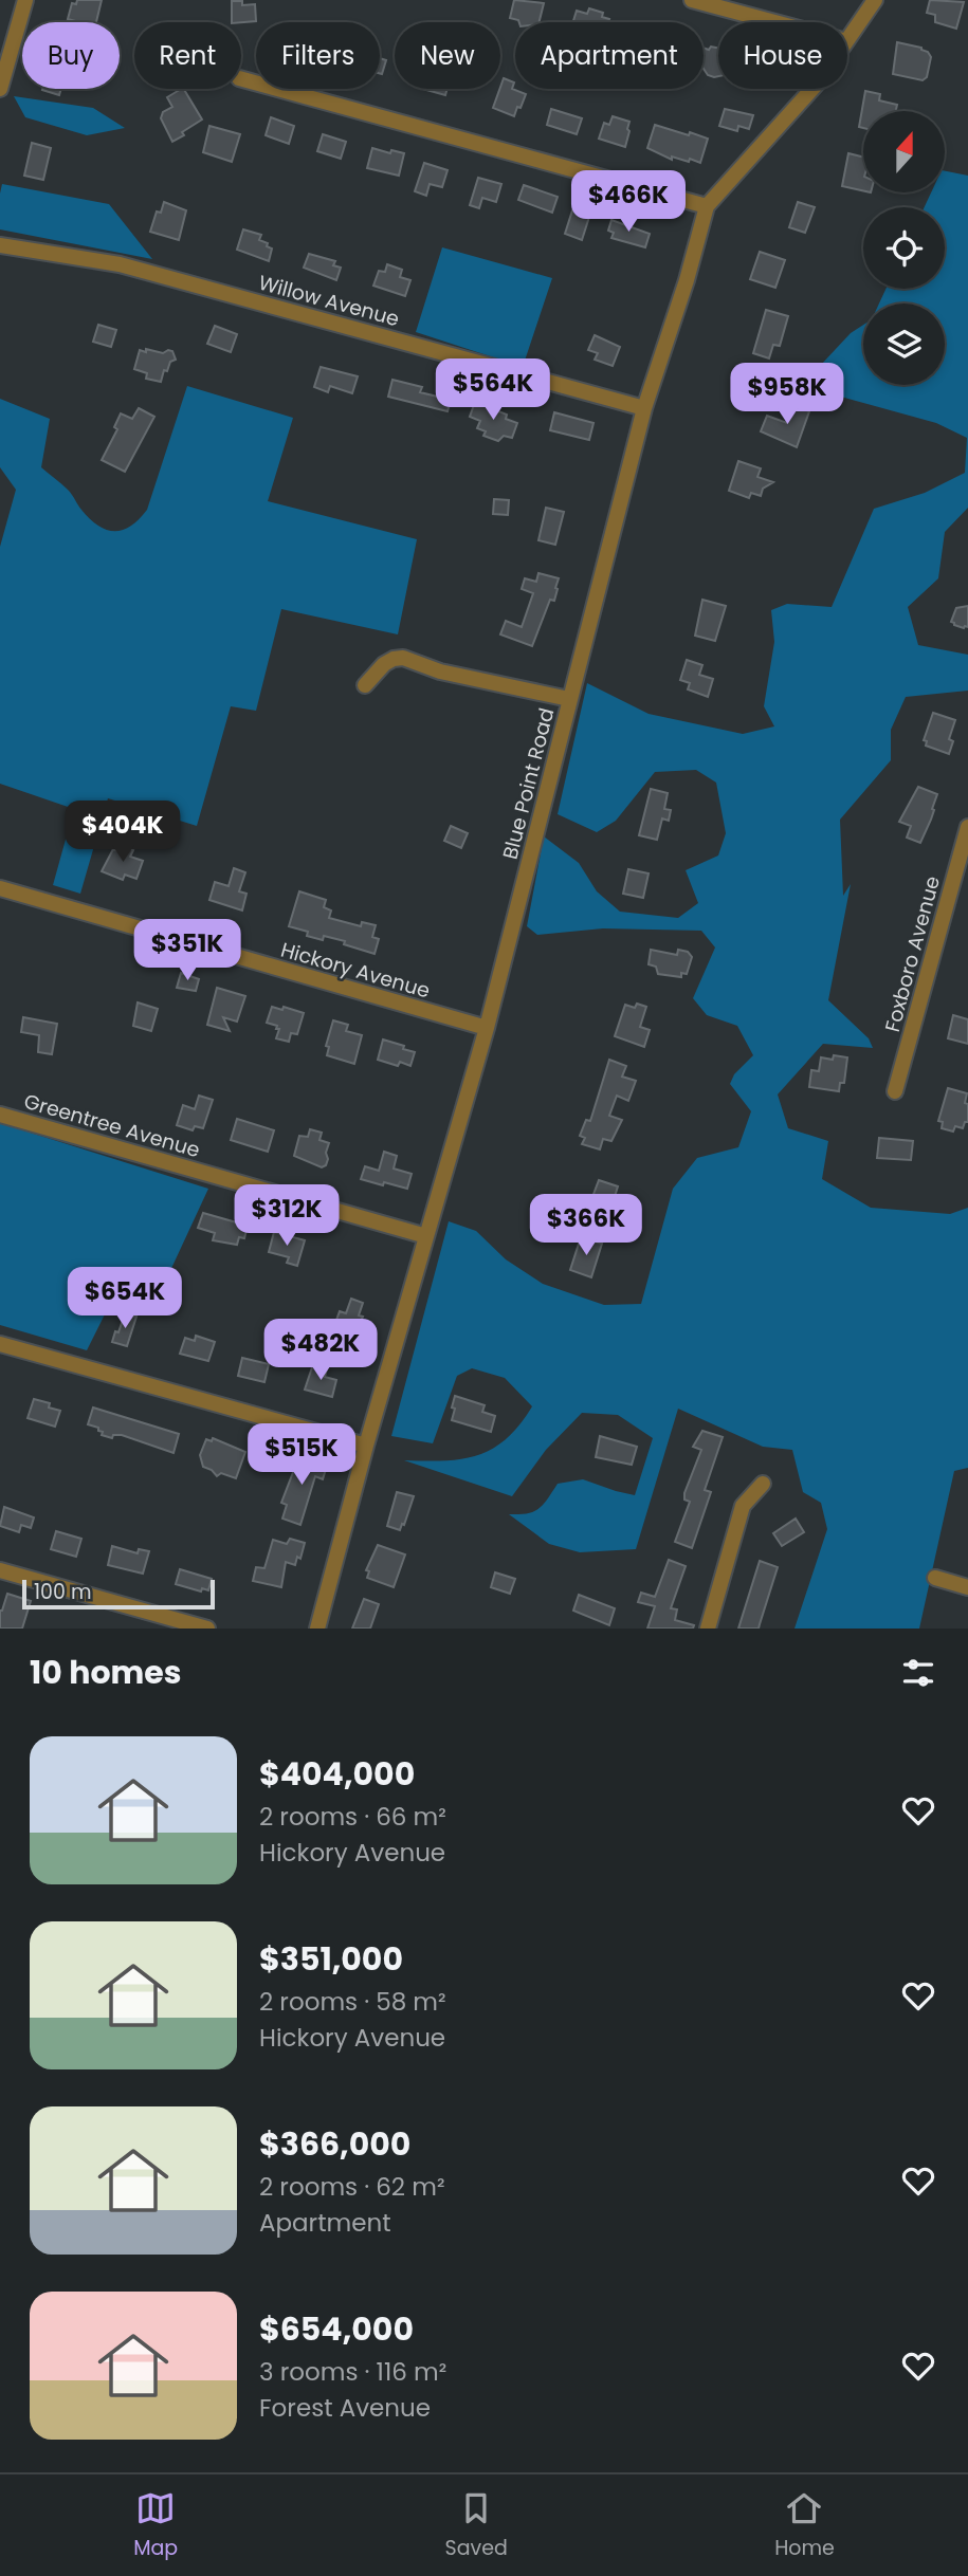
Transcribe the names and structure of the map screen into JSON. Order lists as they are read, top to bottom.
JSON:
{
  "streets": {
    "street": [
      "Willow Avenue",
      "Blue Point Road",
      "Foxboro Avenue",
      "Hickory Avenue",
      "Greentree Avenue"
    ]
  },
  "crossings": [
    ["Willow Avenue", "Blue Point Road"],
    ["Blue Point Road", "Hickory Avenue"],
    ["Blue Point Road", "Greentree Avenue"]
  ],
  "scale_bar": "100 m",
  "north": "top",
  "page": {
    "chip": [
      "Buy",
      "Rent",
      "Filters",
      "New",
      "Apartment",
      "House"
    ],
    "price": [
      "$466K",
      "$564K",
      "$958K",
      "$404K",
      "$351K",
      "$312K",
      "$366K",
      "$654K",
      "$482K",
      "$515K"
    ],
    "scale": "100 m",
    "heading": "10 homes",
    "list": [
      {
        "name": "$404,000",
        "note": "2 rooms · 66 m² · Hickory Avenue"
      },
      {
        "name": "$351,000",
        "note": "2 rooms · 58 m² · Hickory Avenue"
      },
      {
        "name": "$366,000",
        "note": "2 rooms · 62 m² · Apartment"
      },
      {
        "name": "$654,000",
        "note": "3 rooms · 116 m² · Forest Avenue"
      }
    ],
    "tabs": ["Map", "Saved", "Home"]
  }
}
